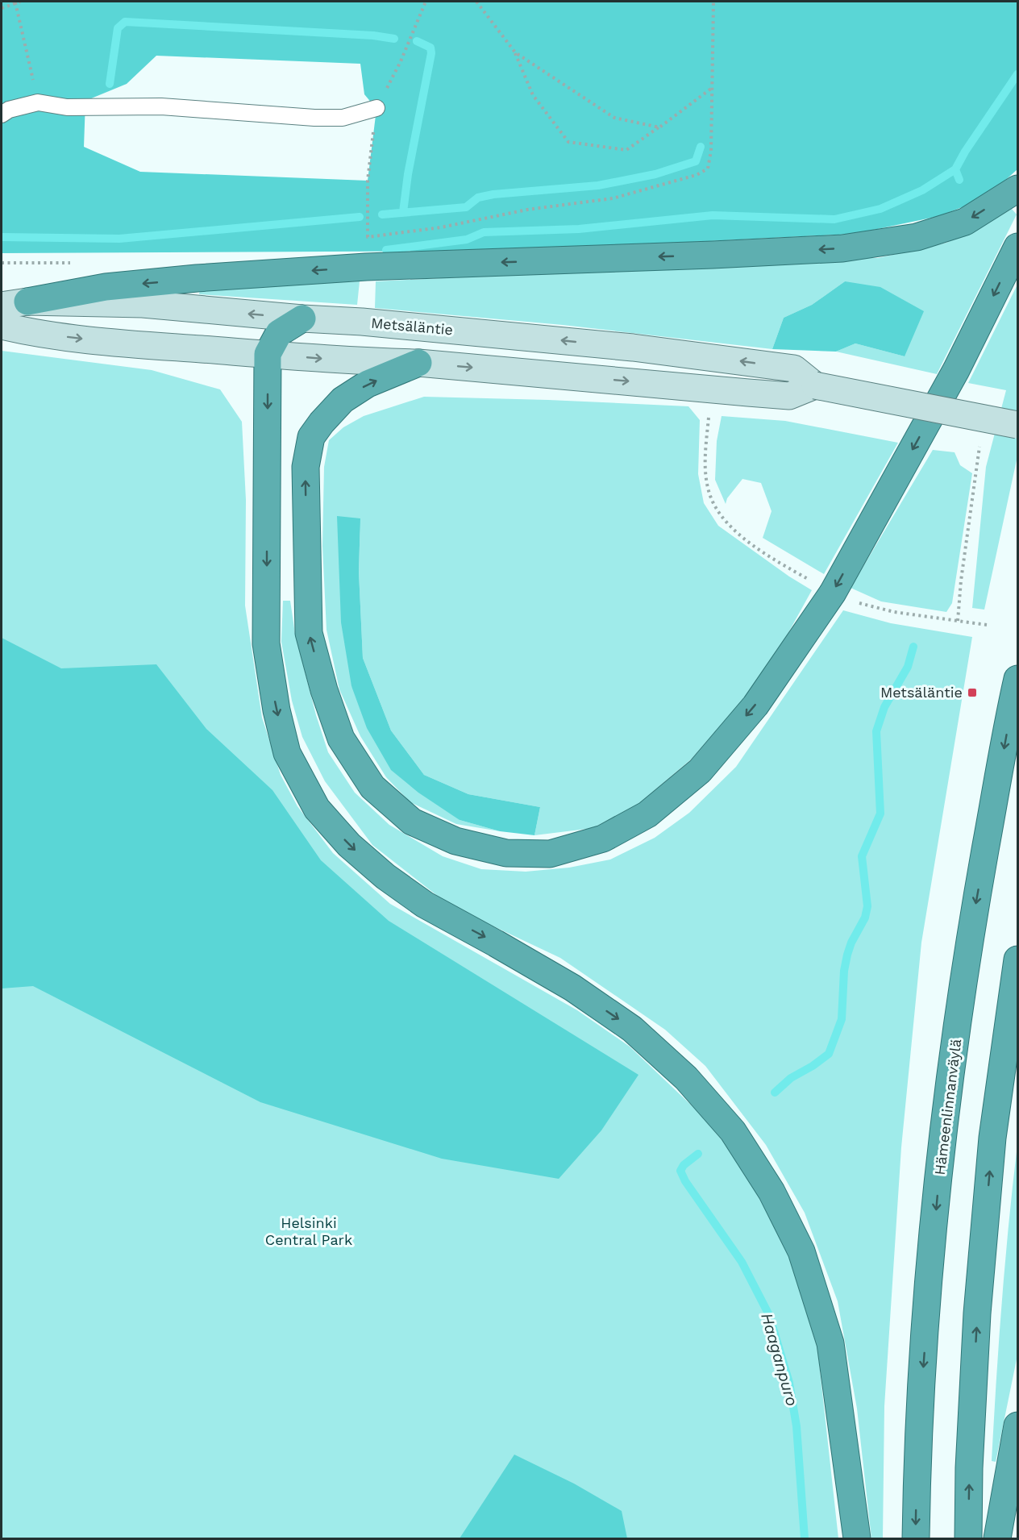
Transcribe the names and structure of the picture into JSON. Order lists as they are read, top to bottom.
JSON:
{
  "streets": {
    "highway": ["Hämeenlinnanväylä"],
    "main road": ["Metsäläntie"]
  },
  "water": ["Haaganpuro"],
  "parks": ["Helsinki Central Park"],
  "places": {
    "transit": ["Metsäläntie"]
  }
}
